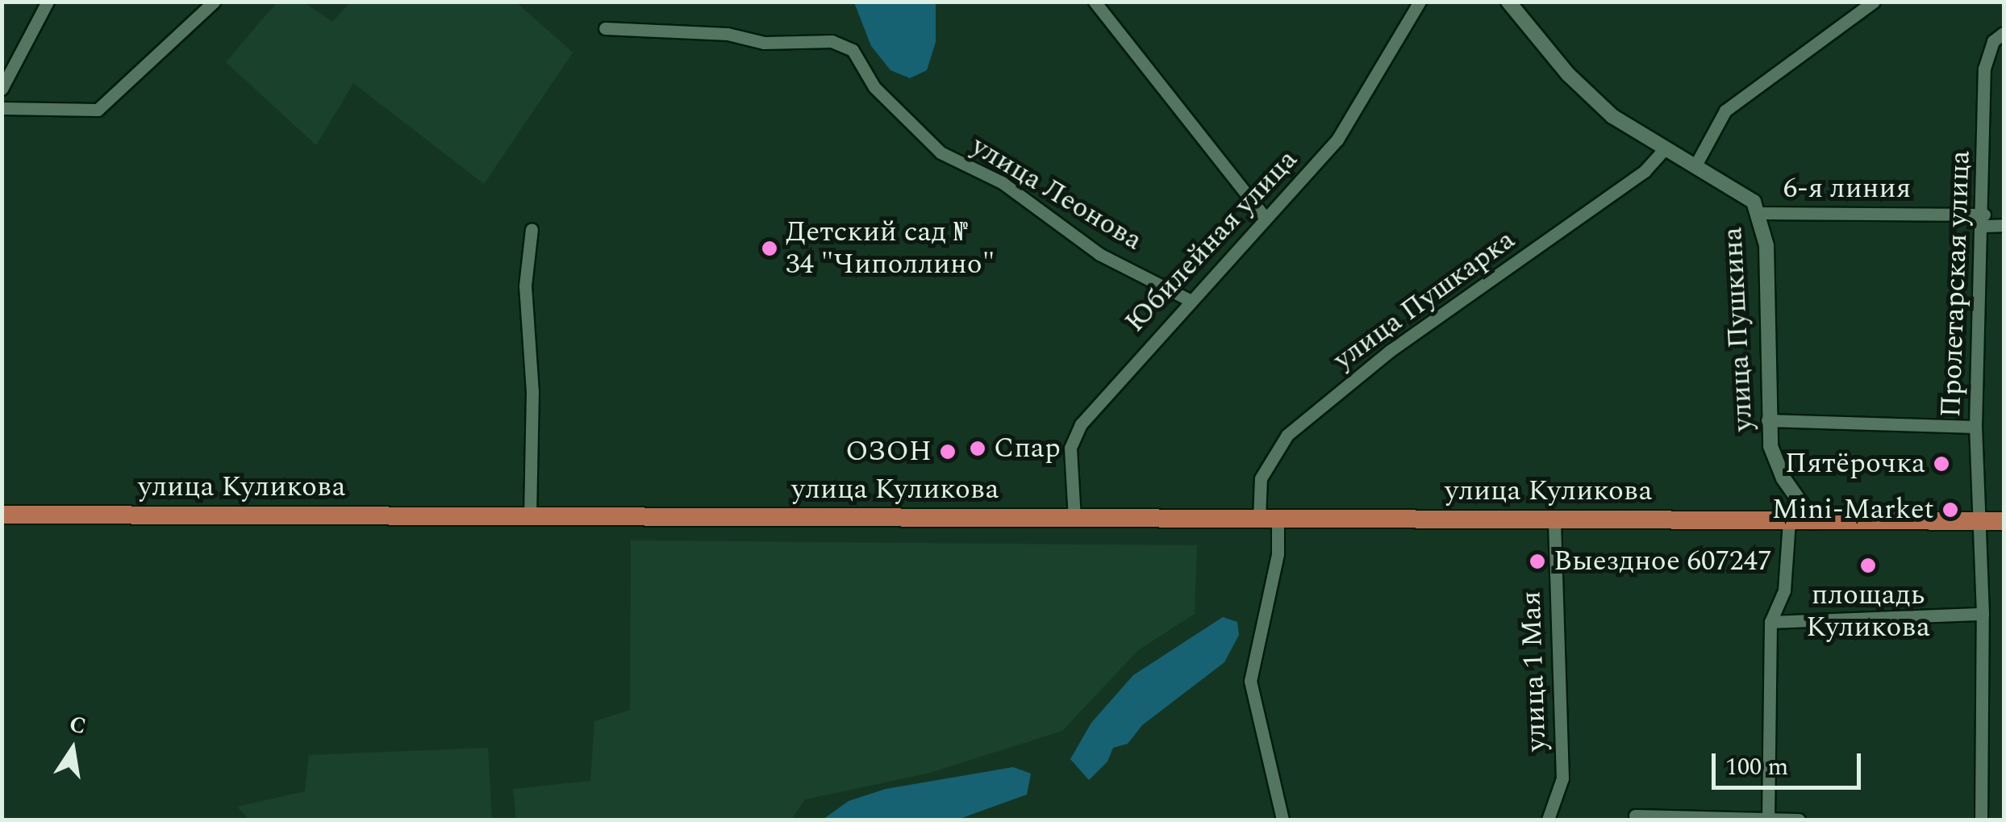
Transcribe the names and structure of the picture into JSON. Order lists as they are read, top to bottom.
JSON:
{
  "streets": {
    "main road": ["улица Куликова"],
    "street": [
      "6-я линия",
      "улица Леонова",
      "Юбилейная улица",
      "Пролетарская улица",
      "улица Пушкарка",
      "улица Пушкина",
      "улица 1 Мая"
    ]
  },
  "crossings": [
    ["6-я линия", "Пролетарская улица"],
    ["6-я линия", "улица Пушкина"],
    ["улица Леонова", "Юбилейная улица"],
    ["Юбилейная улица", "улица Куликова"],
    ["улица Пушкарка", "улица Пушкина"],
    ["улица Пушкарка", "улица Куликова"],
    ["улица Куликова", "улица 1 Мая"]
  ],
  "places": [
    "Детский сад № 34 \"Чиполлино\"",
    "Спар",
    "ОЗОН",
    "Пятёрочка",
    "Mini-Market",
    "Выездное 607247",
    "площадь Куликова"
  ],
  "scale_bar": "100 m",
  "north": "top"
}
